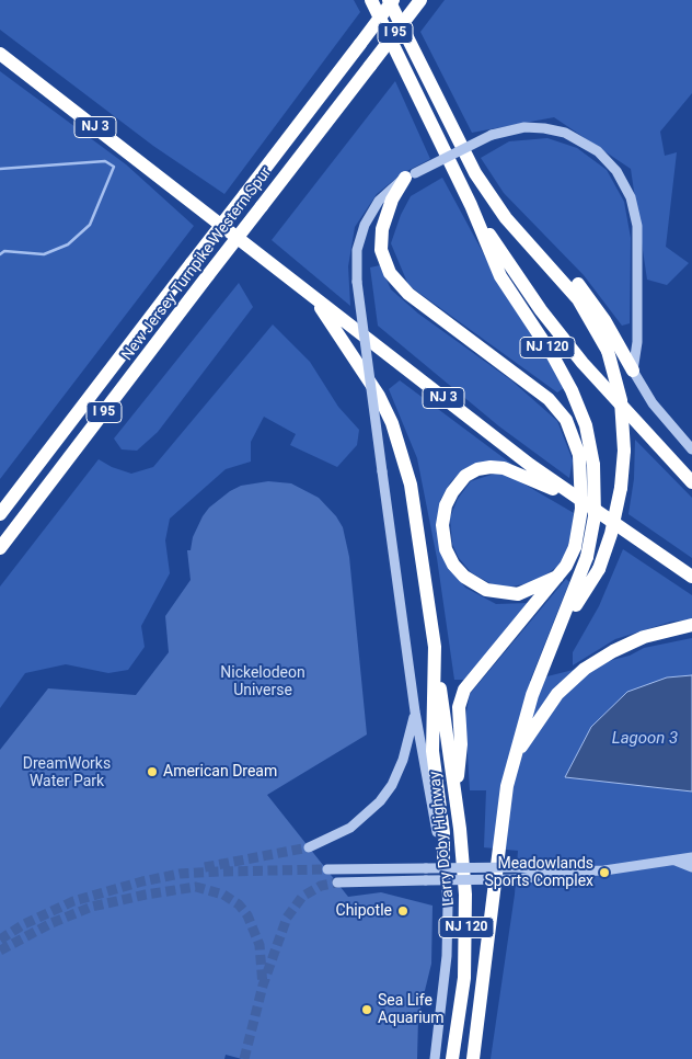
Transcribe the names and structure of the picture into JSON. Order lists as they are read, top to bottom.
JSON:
{
  "streets": {
    "highway": [
      "I 95",
      "NJ 3",
      "New Jersey Turnpike Western Spur",
      "NJ 120",
      "Larry Doby Highway"
    ]
  },
  "crossings": [
    ["NJ 3", "NJ 120"],
    ["NJ 120", "Larry Doby Highway"]
  ],
  "water": ["Lagoon 3"],
  "parks": ["Nickelodeon Universe", "DreamWorks Water Park"],
  "places": [
    "American Dream",
    "Meadowlands Sports Complex",
    "Chipotle",
    "Sea Life Aquarium"
  ]
}
